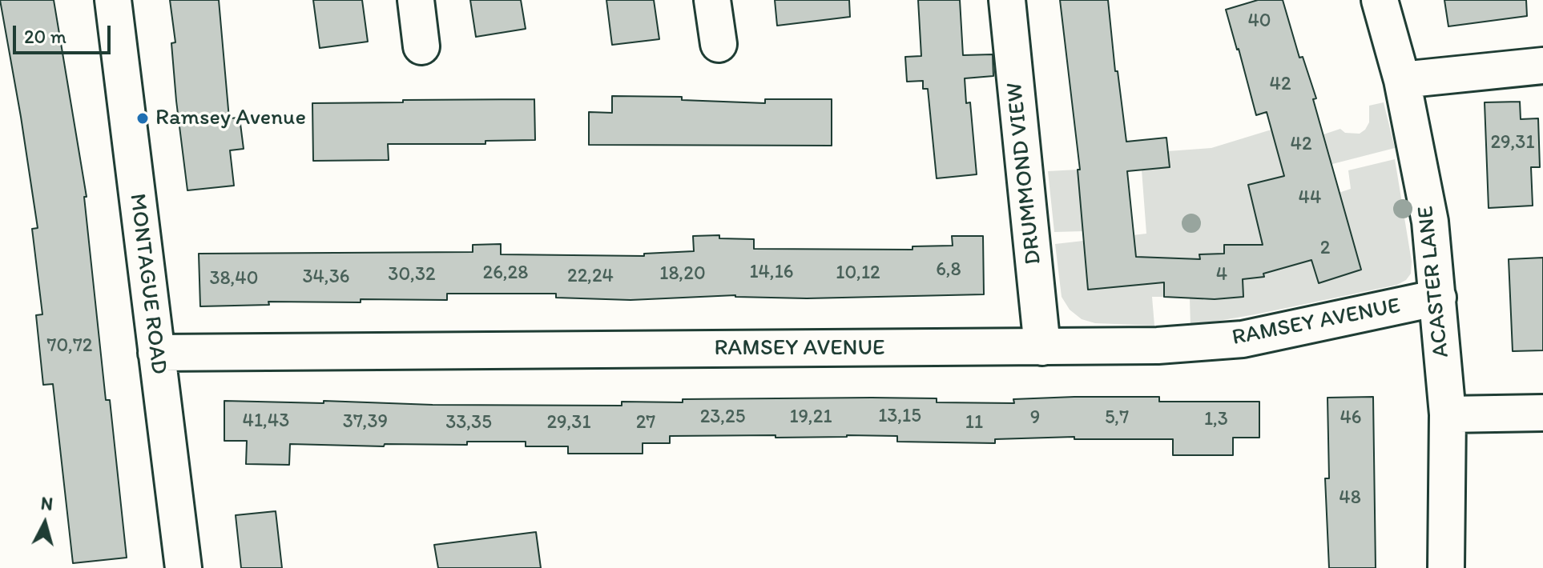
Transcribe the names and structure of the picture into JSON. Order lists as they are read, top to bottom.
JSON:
{
  "streets": {
    "street": [
      "DRUMMOND VIEW",
      "ACASTER LANE",
      "MONTAGUE ROAD",
      "RAMSEY AVENUE"
    ]
  },
  "crossings": [
    ["DRUMMOND VIEW", "RAMSEY AVENUE"],
    ["ACASTER LANE", "RAMSEY AVENUE"],
    ["MONTAGUE ROAD", "RAMSEY AVENUE"]
  ],
  "places": ["Ramsey Avenue"],
  "house_numbers": [
    "40",
    "42",
    "29,31",
    "42",
    "44",
    "2",
    "6,8",
    "14,16",
    "26,28",
    "10,12",
    "18,20",
    "30,32",
    "4",
    "22,24",
    "34,36",
    "38,40",
    "70,72",
    "13,15",
    "23,25",
    "19,21",
    "9",
    "5,7",
    "46",
    "1,3",
    "41,43",
    "37,39",
    "33,35",
    "29,31",
    "27",
    "11",
    "48"
  ],
  "scale_bar": "20 m",
  "north": "top"
}
